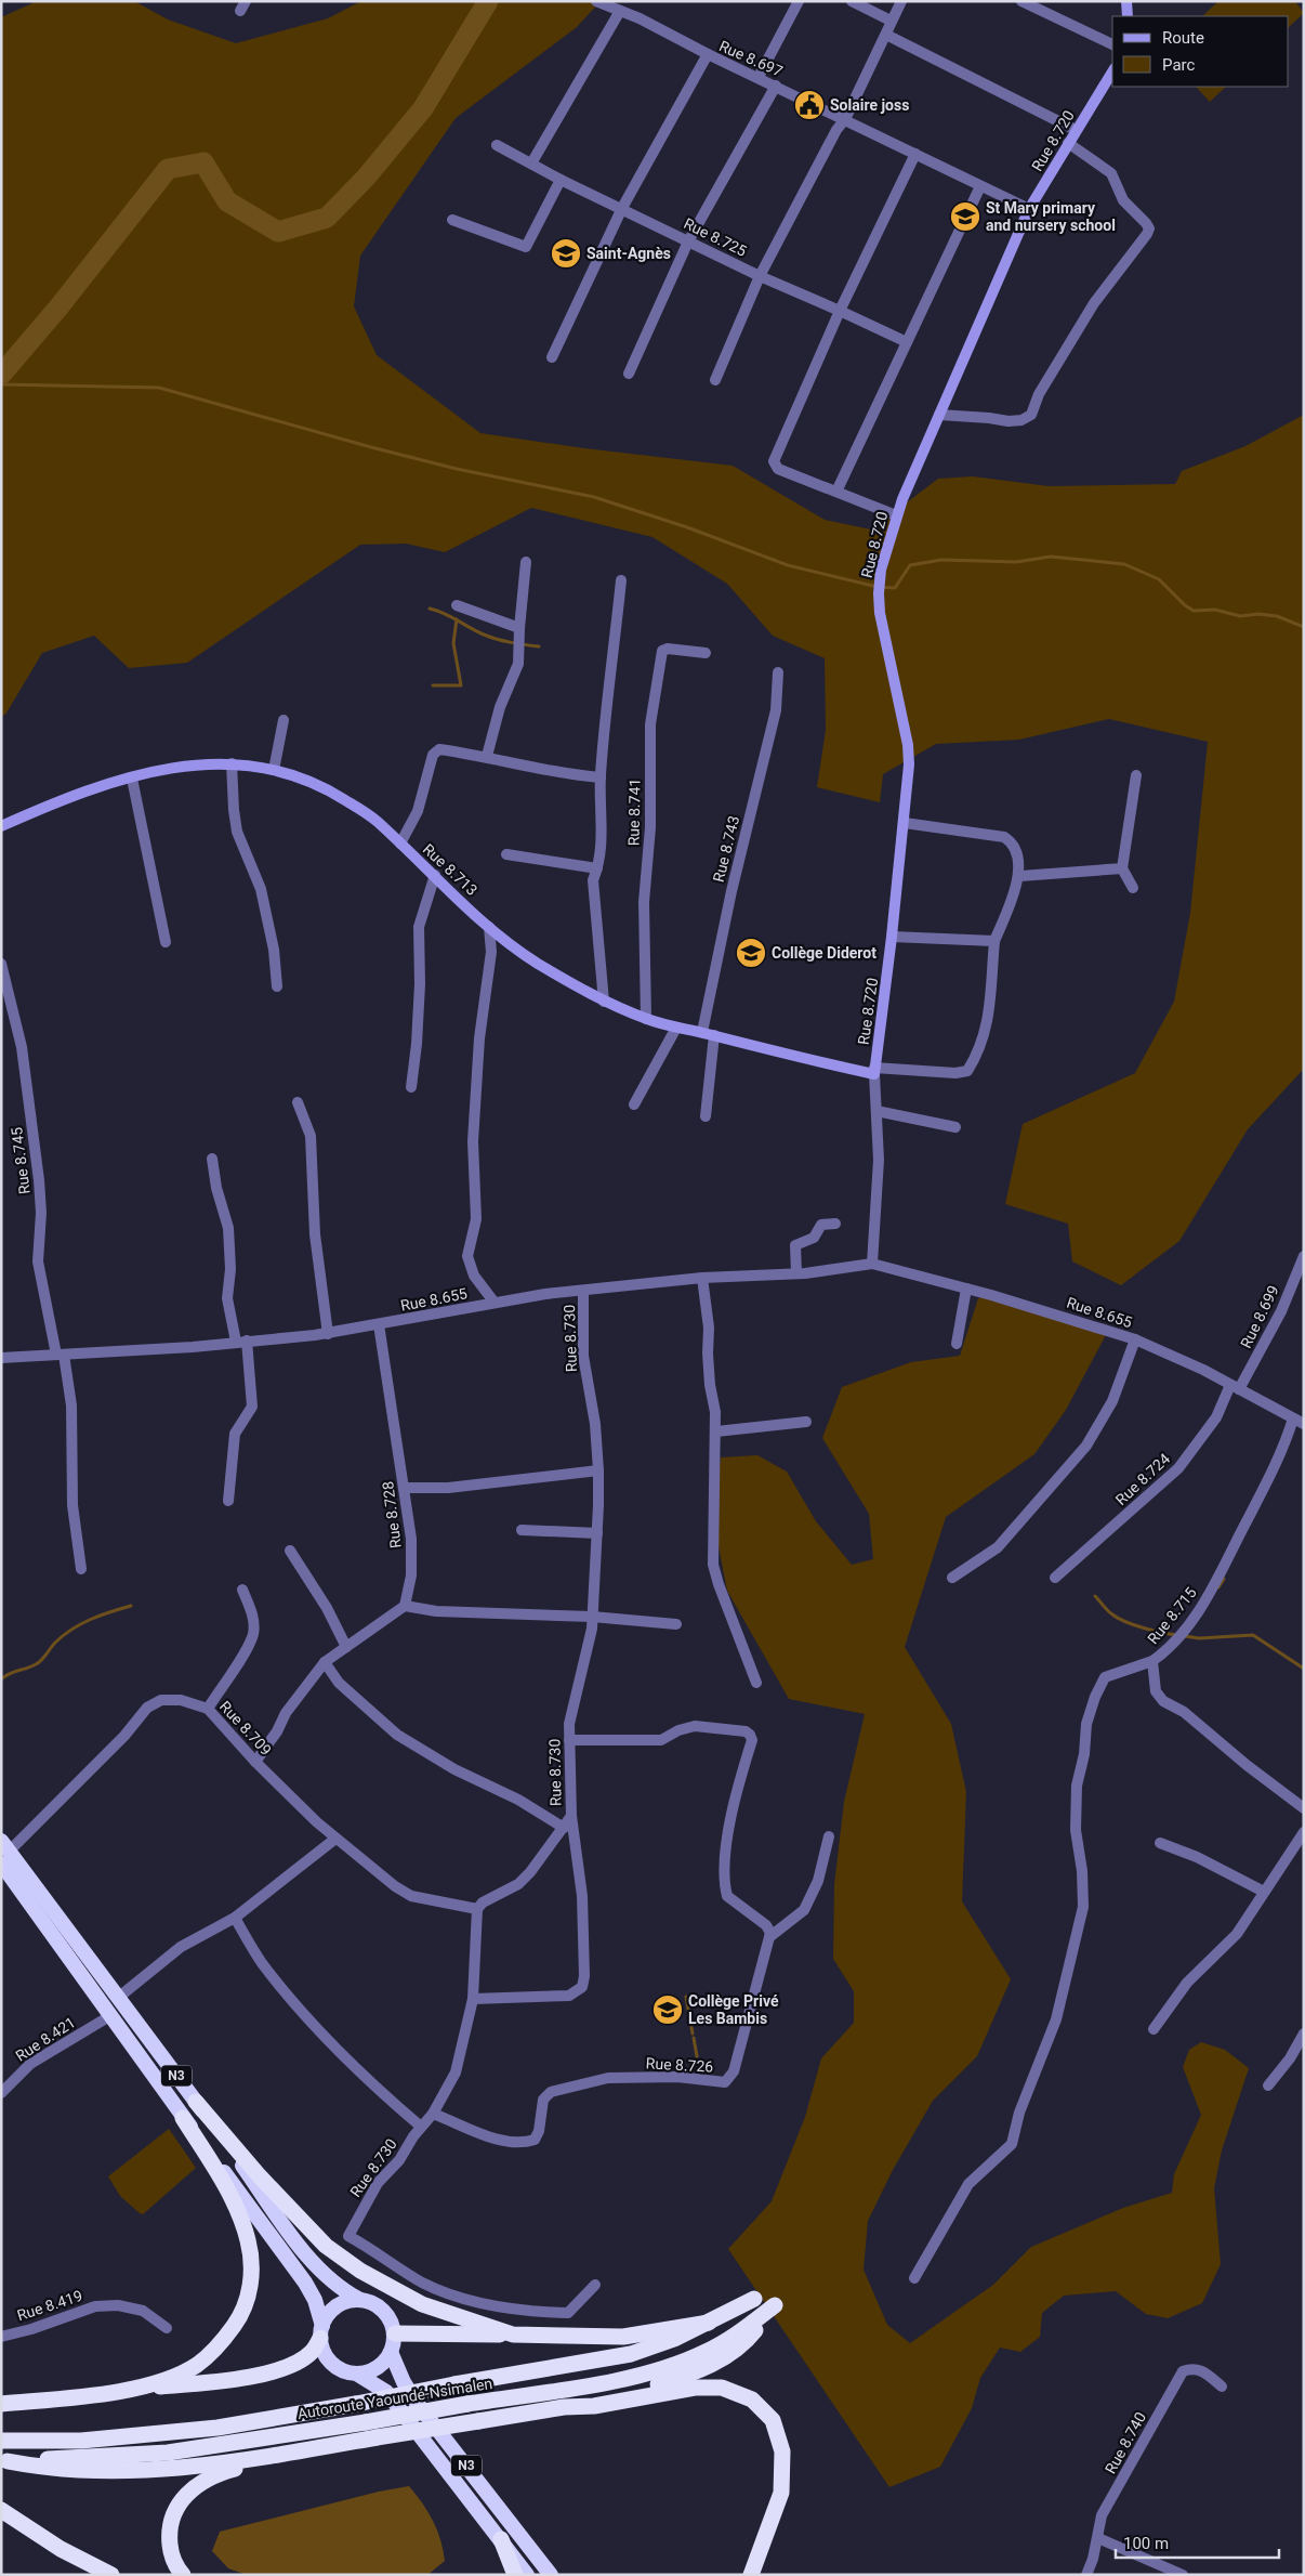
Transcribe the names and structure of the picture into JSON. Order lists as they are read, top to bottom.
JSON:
{
  "streets": {
    "highway": ["N3", "Autoroute Yaoundé-Nsimalen"],
    "main road": ["Rue 8.720", "Rue 8.713"],
    "street": [
      "Rue 8.697",
      "Rue 8.725",
      "Rue 8.741",
      "Rue 8.743",
      "Rue 8.745",
      "Rue 8.655",
      "Rue 8.699",
      "Rue 8.730",
      "Rue 8.724",
      "Rue 8.728",
      "Rue 8.715",
      "Rue 8.709",
      "Rue 8.421",
      "Rue 8.726",
      "Rue 8.419",
      "Rue 8.740"
    ]
  },
  "crossings": [
    ["Rue 8.697", "Rue 8.720"],
    ["Rue 8.697", "Rue 8.725"],
    ["Rue 8.720", "Rue 8.713"],
    ["Rue 8.741", "Rue 8.713"],
    ["Rue 8.743", "Rue 8.713"],
    ["Rue 8.745", "Rue 8.655"],
    ["Rue 8.655", "Rue 8.699"],
    ["Rue 8.655", "Rue 8.730"],
    ["Rue 8.655", "Rue 8.724"],
    ["Rue 8.655", "Rue 8.728"],
    ["Rue 8.655", "Rue 8.715"],
    ["Rue 8.699", "Rue 8.724"],
    ["Rue 8.730", "Rue 8.709"],
    ["Rue 8.730", "Rue 8.726"],
    ["Rue 8.709", "N3"],
    ["Rue 8.421", "N3"]
  ],
  "places": {
    "public building": ["Solaire joss"],
    "school or university": [
      "St Mary primary and nursery school",
      "Saint-Agnès",
      "Collège Diderot",
      "Collège Privé Les Bambis"
    ]
  },
  "legend": ["Route", "Parc"],
  "scale_bar": "100 m"
}
